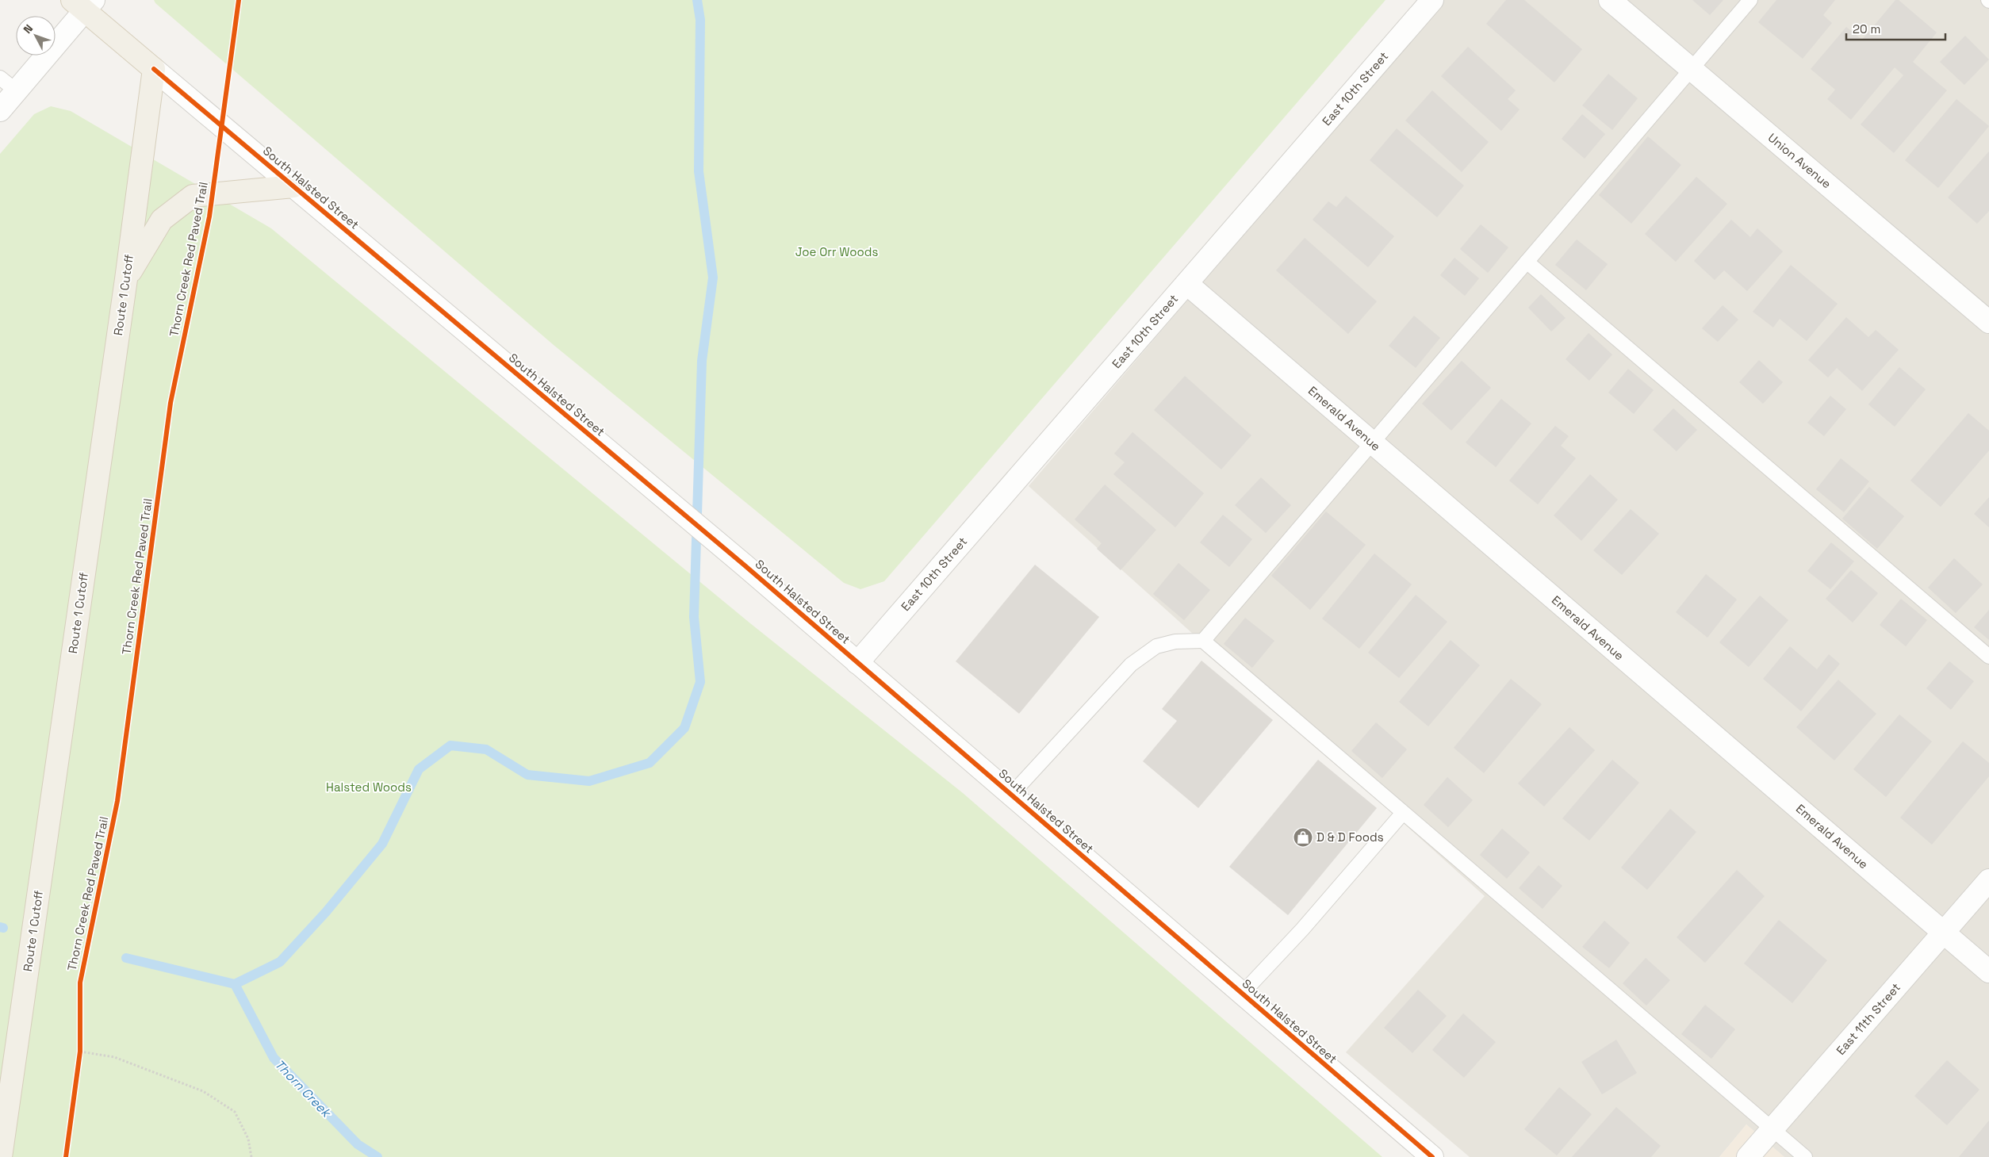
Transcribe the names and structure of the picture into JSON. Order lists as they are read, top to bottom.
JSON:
{
  "streets": {
    "main road": ["South Halsted Street", "Route 1 Cutoff"],
    "street": [
      "East 10th Street",
      "Union Avenue",
      "Emerald Avenue",
      "East 11th Street"
    ],
    "cycle path": ["Thorn Creek Red Paved Trail"]
  },
  "crossings": [
    ["East 10th Street", "South Halsted Street"],
    ["East 10th Street", "Emerald Avenue"],
    ["South Halsted Street", "Route 1 Cutoff"],
    ["Emerald Avenue", "East 11th Street"]
  ],
  "water": ["Thorn Creek"],
  "parks": ["Joe Orr Woods", "Halsted Woods"],
  "places": {
    "shop": ["D & D Foods"]
  },
  "scale_bar": "20 m",
  "north": "top left"
}
